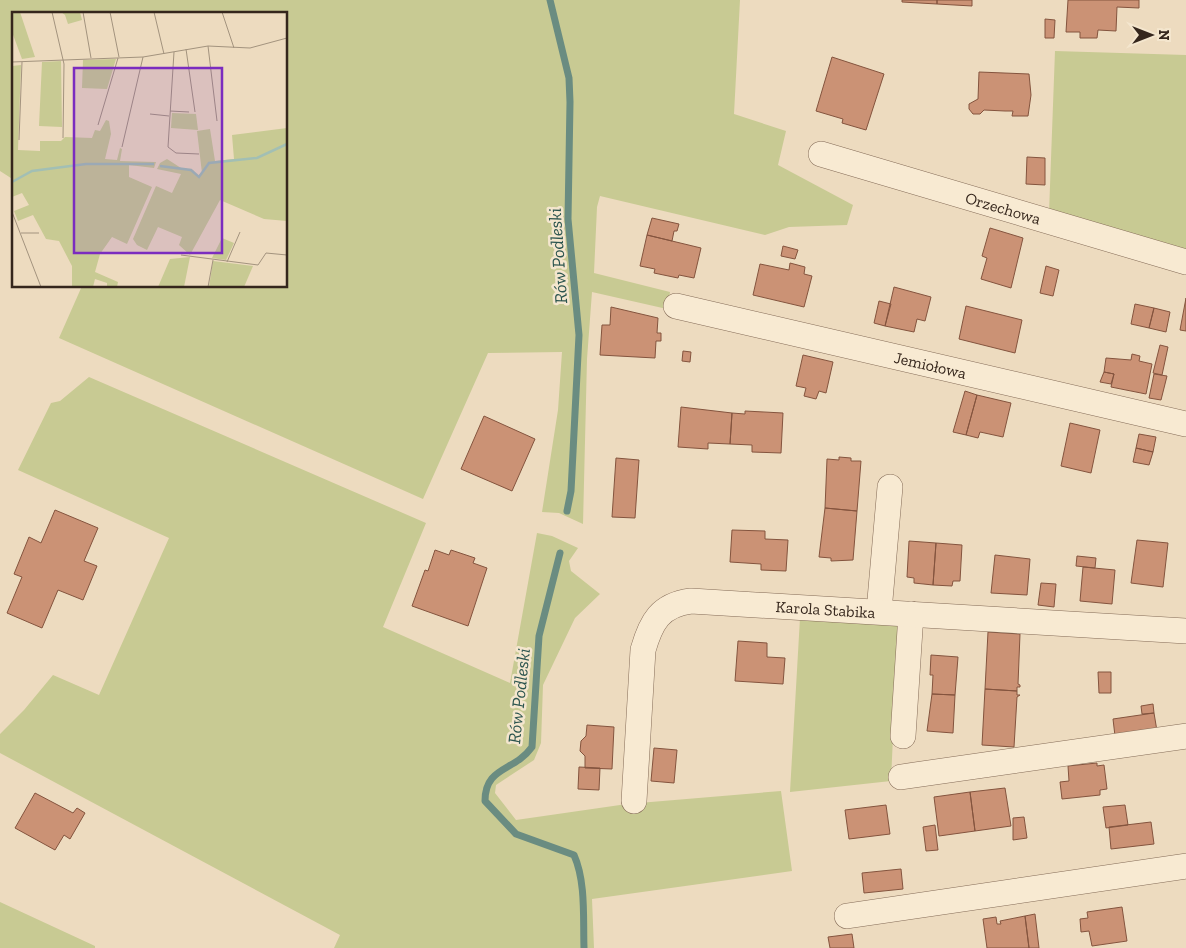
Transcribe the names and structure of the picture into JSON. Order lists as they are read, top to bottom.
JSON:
{
  "streets": {
    "street": ["Orzechowa", "Jemiołowa", "Karola Stabika"]
  },
  "water": ["Rów Podleski"],
  "north": "right"
}
